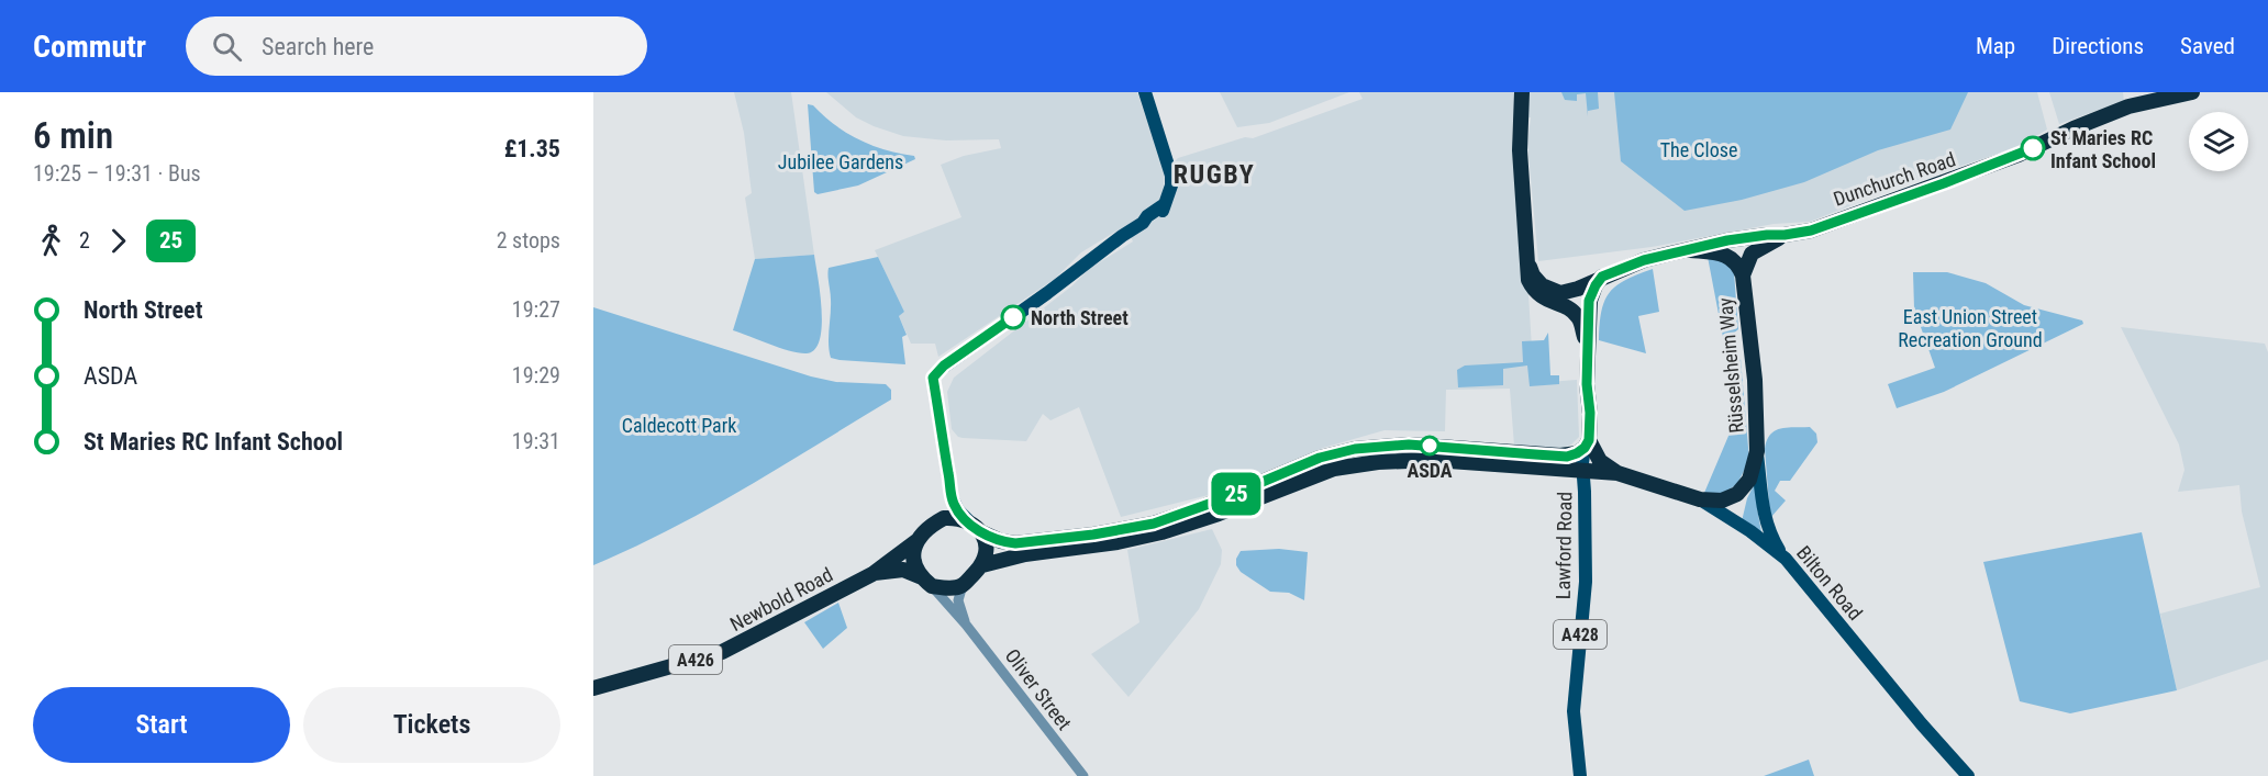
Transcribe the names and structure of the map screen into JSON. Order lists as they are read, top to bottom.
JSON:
{
  "streets": {
    "highway": [
      "Dunchurch Road",
      "Rüsselsheim Way",
      "Bilton Road",
      "Newbold Road",
      "A428",
      "A426"
    ],
    "main road": ["Lawford Road"],
    "street": ["Oliver Street"]
  },
  "crossings": [
    ["Dunchurch Road", "Rüsselsheim Way"],
    ["Dunchurch Road", "Bilton Road"],
    ["Dunchurch Road", "A428"],
    ["Rüsselsheim Way", "Bilton Road"],
    ["Rüsselsheim Way", "A428"],
    ["Lawford Road", "Bilton Road"],
    ["Lawford Road", "A428"],
    ["Bilton Road", "A428"],
    ["Newbold Road", "A426"],
    ["Newbold Road", "Oliver Street"],
    ["A426", "Oliver Street"]
  ],
  "districts": ["RUGBY"],
  "parks": [
    "The Close",
    "Jubilee Gardens",
    "East Union Street Recreation Ground",
    "Caldecott Park"
  ],
  "places": ["St Maries RC Infant School", "North Street", "ASDA"],
  "lines": ["bus line 25"],
  "page": {
    "header": "Commutr",
    "search": "Search here",
    "nav": ["Map", "Directions", "Saved"],
    "heading": ["6 min", "19:25 – 19:31 · Bus", "£1.35"],
    "on_map": "25",
    "legs": ["2", "25", "2 stops"],
    "list": [
      {
        "name": "North Street",
        "value": "19:27"
      },
      {
        "name": "ASDA",
        "value": "19:29"
      },
      {
        "name": "St Maries RC Infant School",
        "value": "19:31"
      }
    ],
    "buttons": ["Start", "Tickets"]
  }
}
